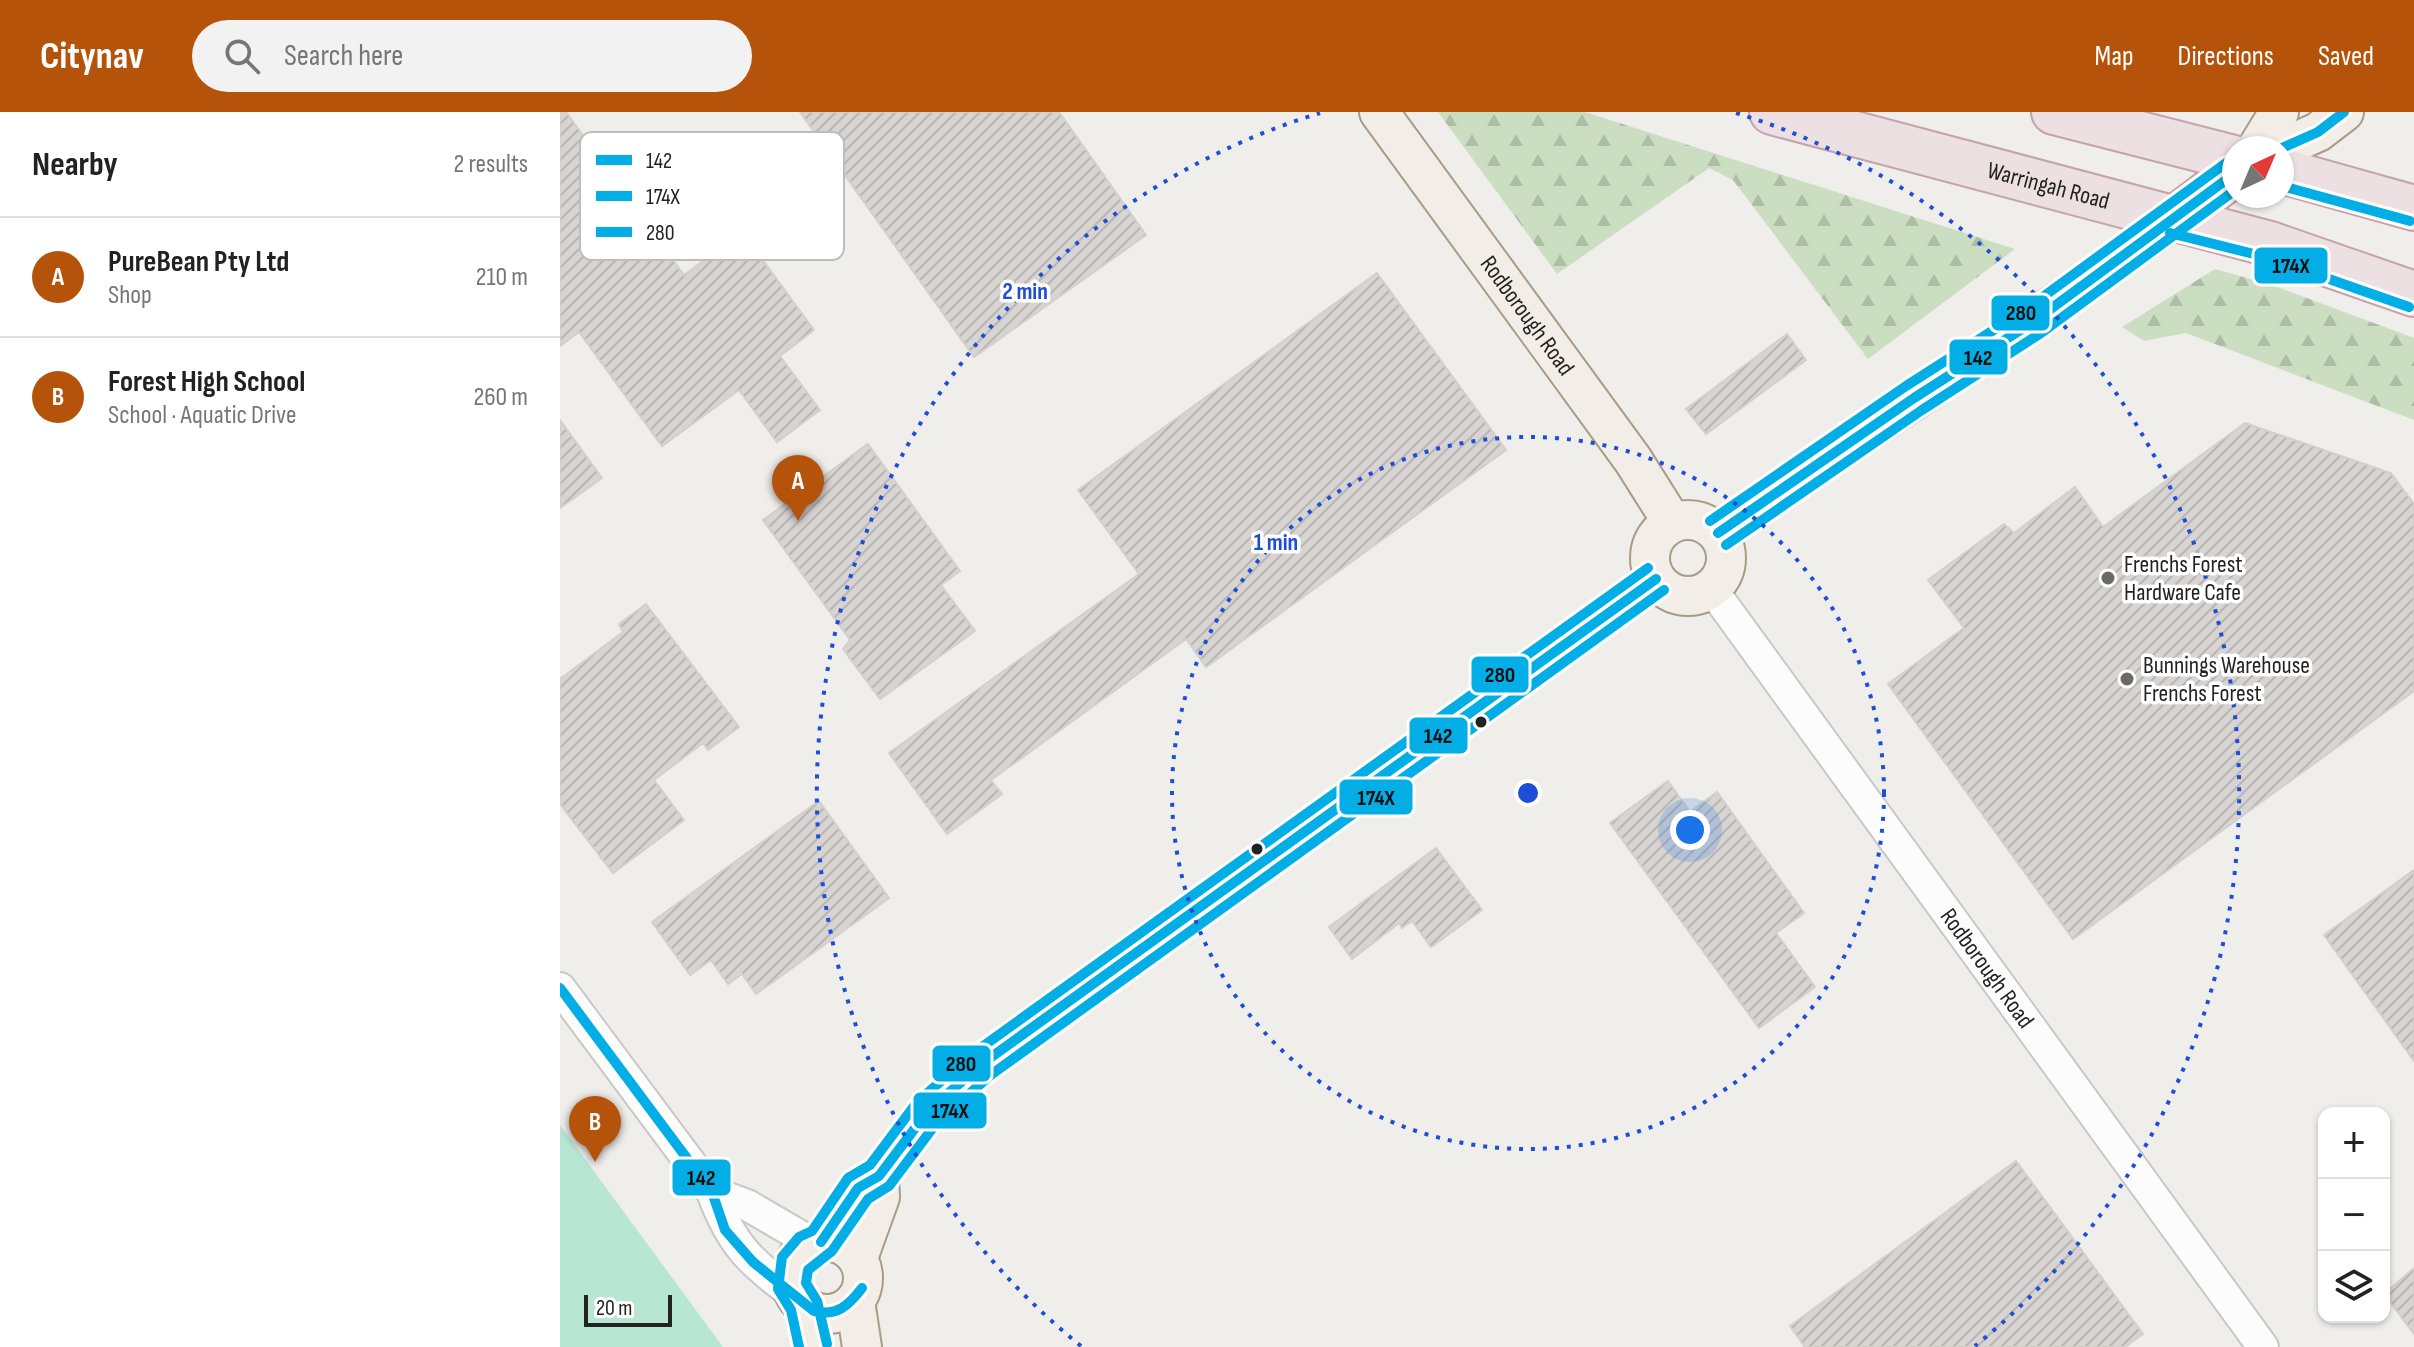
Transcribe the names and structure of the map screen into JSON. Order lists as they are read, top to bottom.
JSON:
{
  "streets": {
    "highway": ["Warringah Road"],
    "main road": ["Rodborough Road"]
  },
  "places": ["Frenchs Forest Hardware Cafe", "Bunnings Warehouse Frenchs Forest"],
  "lines": ["transit line 142", "transit line 280", "transit line 174X"],
  "legend": ["142", "174X", "280"],
  "scale_bar": "20 m",
  "north": "top right",
  "page": {
    "header": "Citynav",
    "search": "Search here",
    "nav": ["Map", "Directions", "Saved"],
    "heading": ["Nearby", "2 results"],
    "list": [
      {
        "mark": "A",
        "name": "PureBean Pty Ltd",
        "note": "Shop",
        "value": "210 m"
      },
      {
        "mark": "B",
        "name": "Forest High School",
        "note": "School · Aquatic Drive",
        "value": "260 m"
      }
    ],
    "pins": ["A", "B"],
    "map_buttons": ["+", "−"],
    "scale": "20 m"
  },
  "rings": ["2 min", "1 min"]
}
